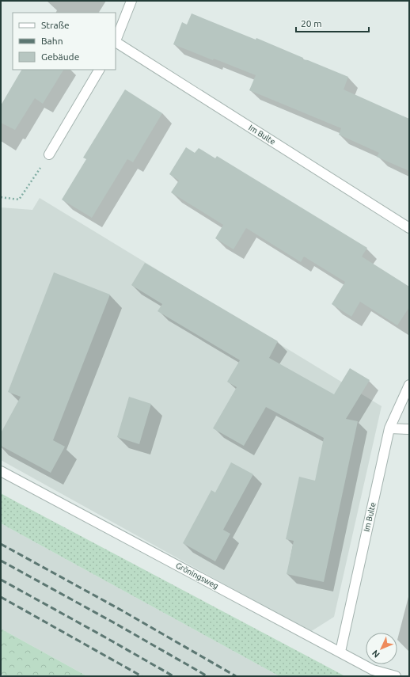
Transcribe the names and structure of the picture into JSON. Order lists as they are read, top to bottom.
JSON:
{
  "streets": {
    "street": ["Im Bulte", "Gröningsweg"]
  },
  "crossings": [
    ["Im Bulte", "Gröningsweg"]
  ],
  "legend": ["Straße", "Bahn", "Gebäude"],
  "scale_bar": "20 m",
  "north": "bottom left"
}
